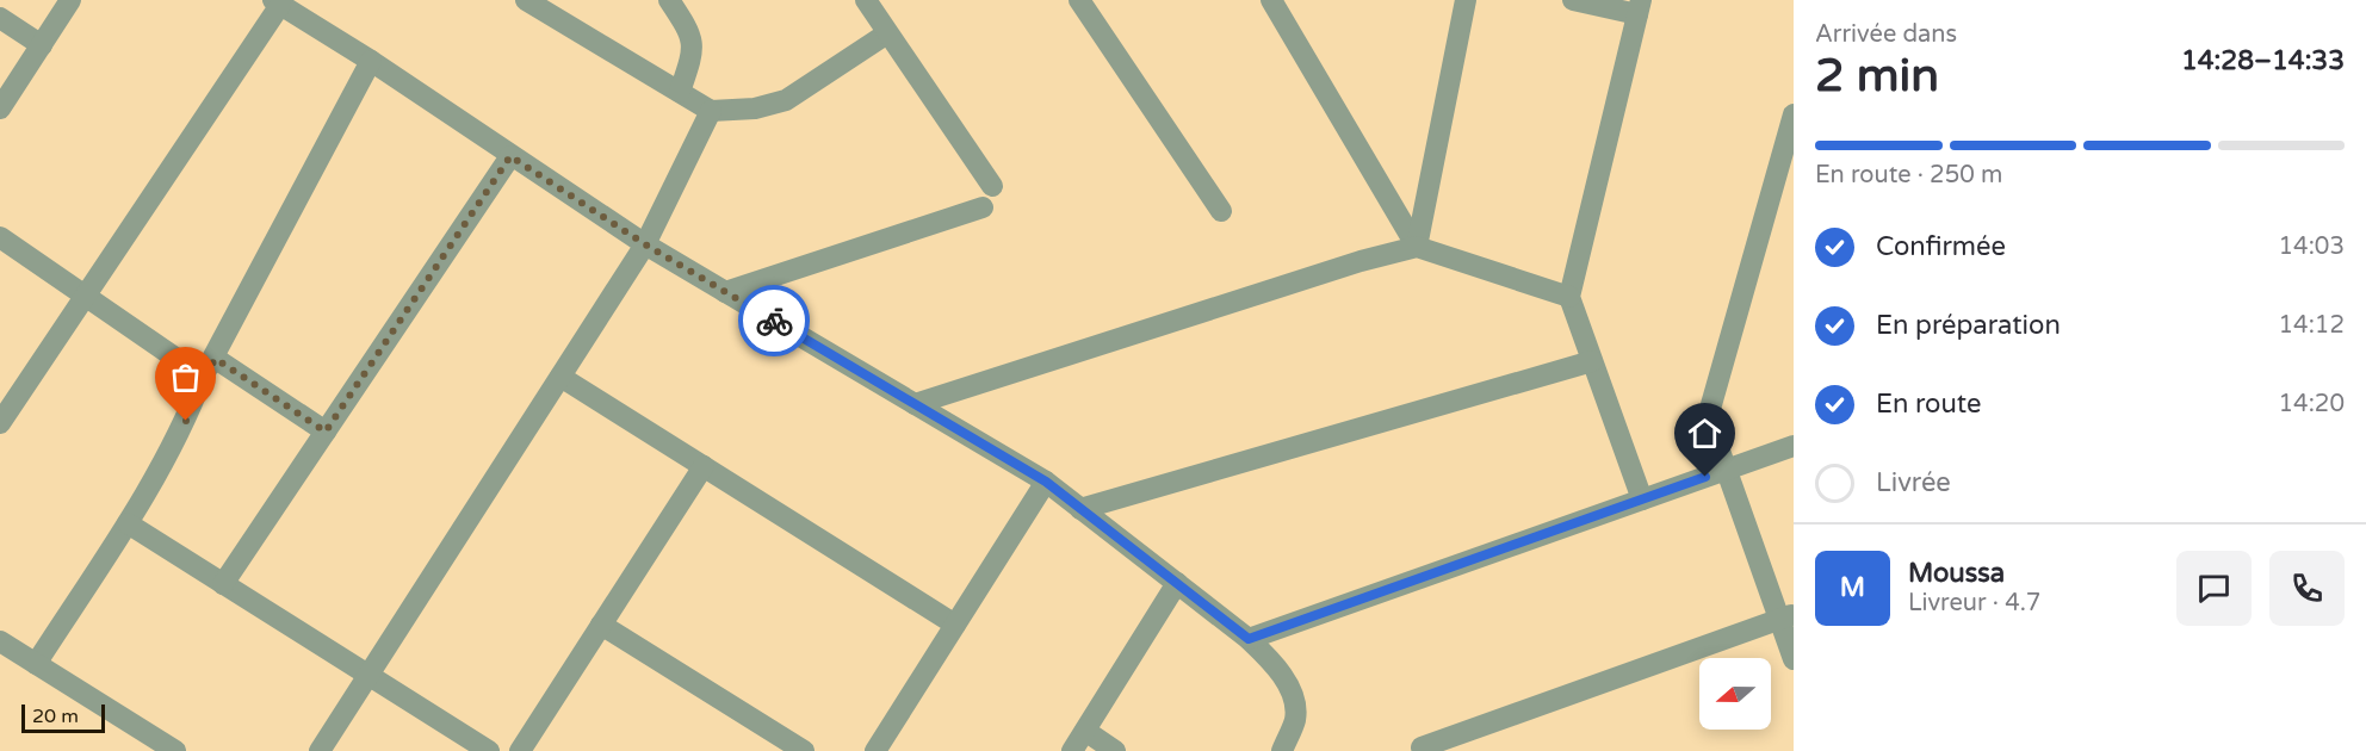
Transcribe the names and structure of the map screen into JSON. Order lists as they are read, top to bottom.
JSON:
{
  "scale_bar": "20 m",
  "north": "left",
  "page": {
    "heading": ["2 min", "Arrivée dans", "14:28–14:33"],
    "panel": ["Moussa", "Livreur · 4.7"],
    "bar": "En route · 250 m",
    "list": [
      ["Confirmée", "14:03"],
      ["En préparation", "14:12"],
      ["En route", "14:20"],
      "Livrée"
    ],
    "round": "M",
    "scale": "20 m"
  }
}
